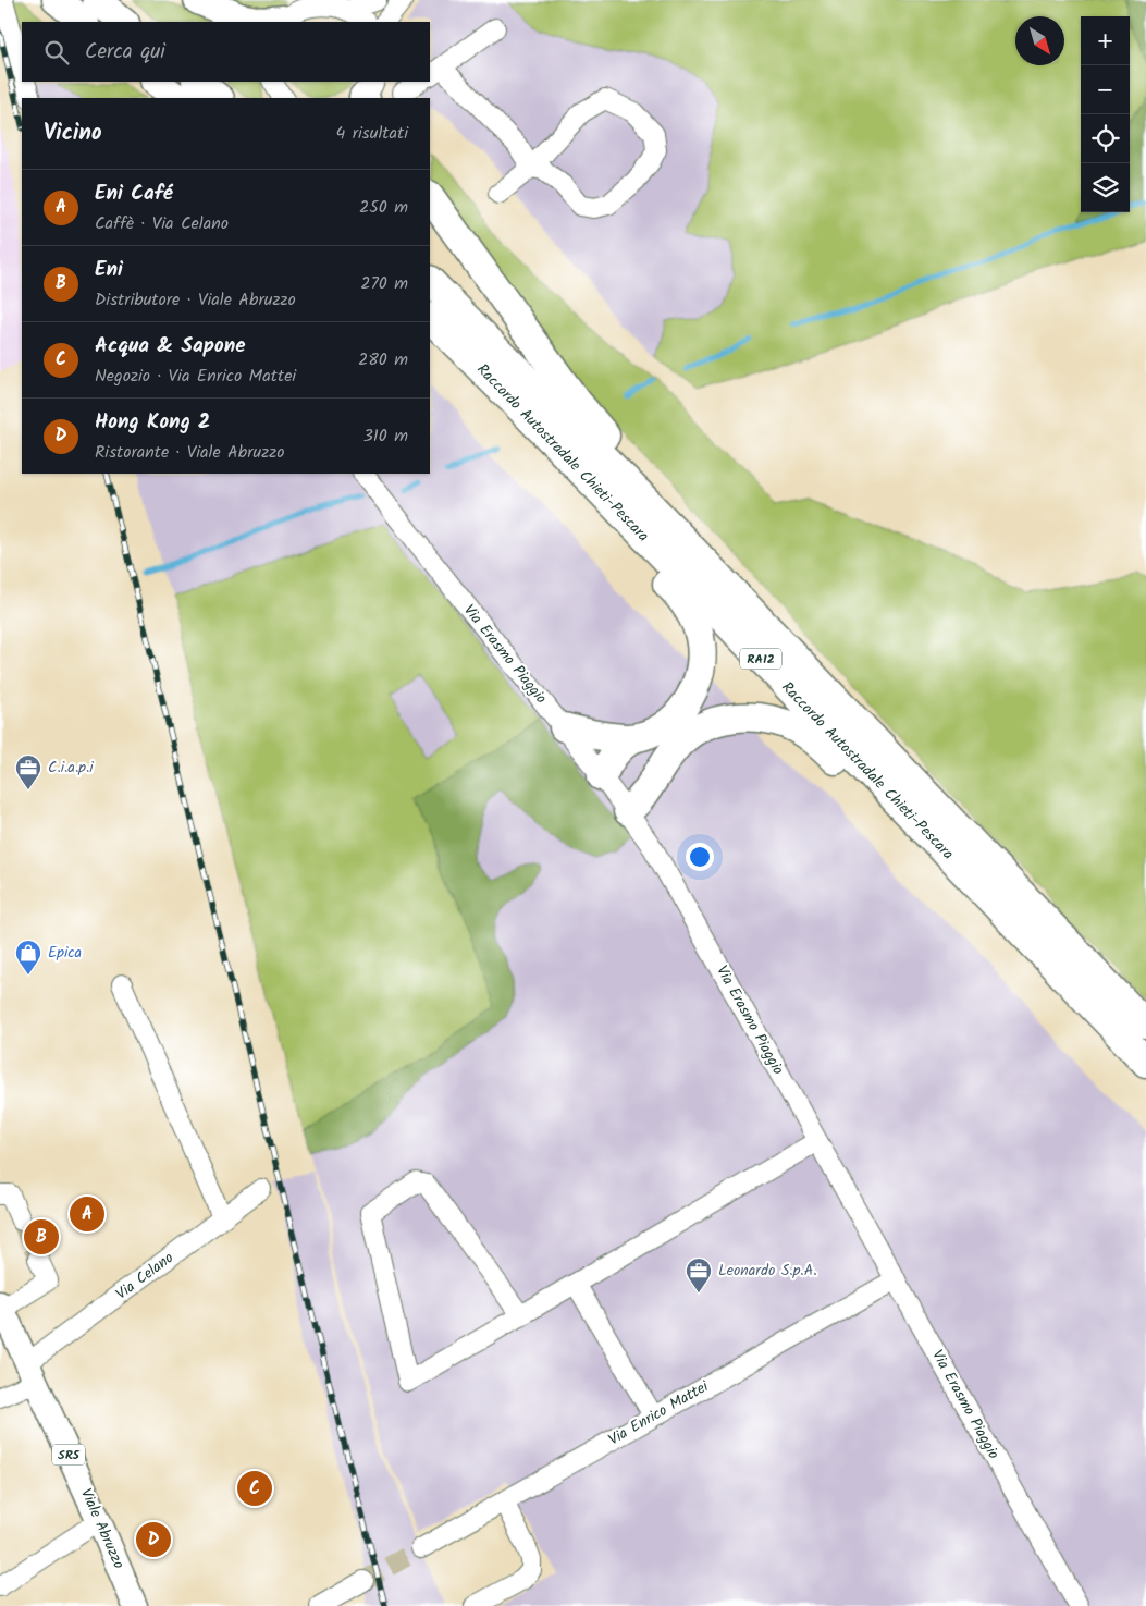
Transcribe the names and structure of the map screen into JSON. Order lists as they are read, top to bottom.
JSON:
{
  "streets": {
    "highway": ["Raccordo Autostradale Chieti-Pescara", "RA12"],
    "main road": ["SR5", "Viale Abruzzo"],
    "street": ["Via Erasmo Piaggio", "Via Celano", "Via Enrico Mattei"]
  },
  "crossings": [
    ["Via Erasmo Piaggio", "Via Enrico Mattei"],
    ["Via Celano", "Viale Abruzzo"]
  ],
  "places": {
    "office": ["C.i.a.p.i", "Leonardo S.p.A."],
    "shop": ["Epica"]
  },
  "north": "bottom right",
  "page": {
    "map_buttons": ["+", "−"],
    "search": "Cerca qui",
    "heading": ["Vicino", "4 risultati"],
    "list": [
      {
        "mark": "A",
        "name": "Eni Café",
        "note": "Caffè · Via Celano",
        "value": "250 m"
      },
      {
        "mark": "B",
        "name": "Eni",
        "note": "Distributore · Viale Abruzzo",
        "value": "270 m"
      },
      {
        "mark": "C",
        "name": "Acqua & Sapone",
        "note": "Negozio · Via Enrico Mattei",
        "value": "280 m"
      },
      {
        "mark": "D",
        "name": "Hong Kong 2",
        "note": "Ristorante · Viale Abruzzo",
        "value": "310 m"
      }
    ],
    "pins": [
      "A",
      "B",
      "C",
      "D"
    ]
  }
}
